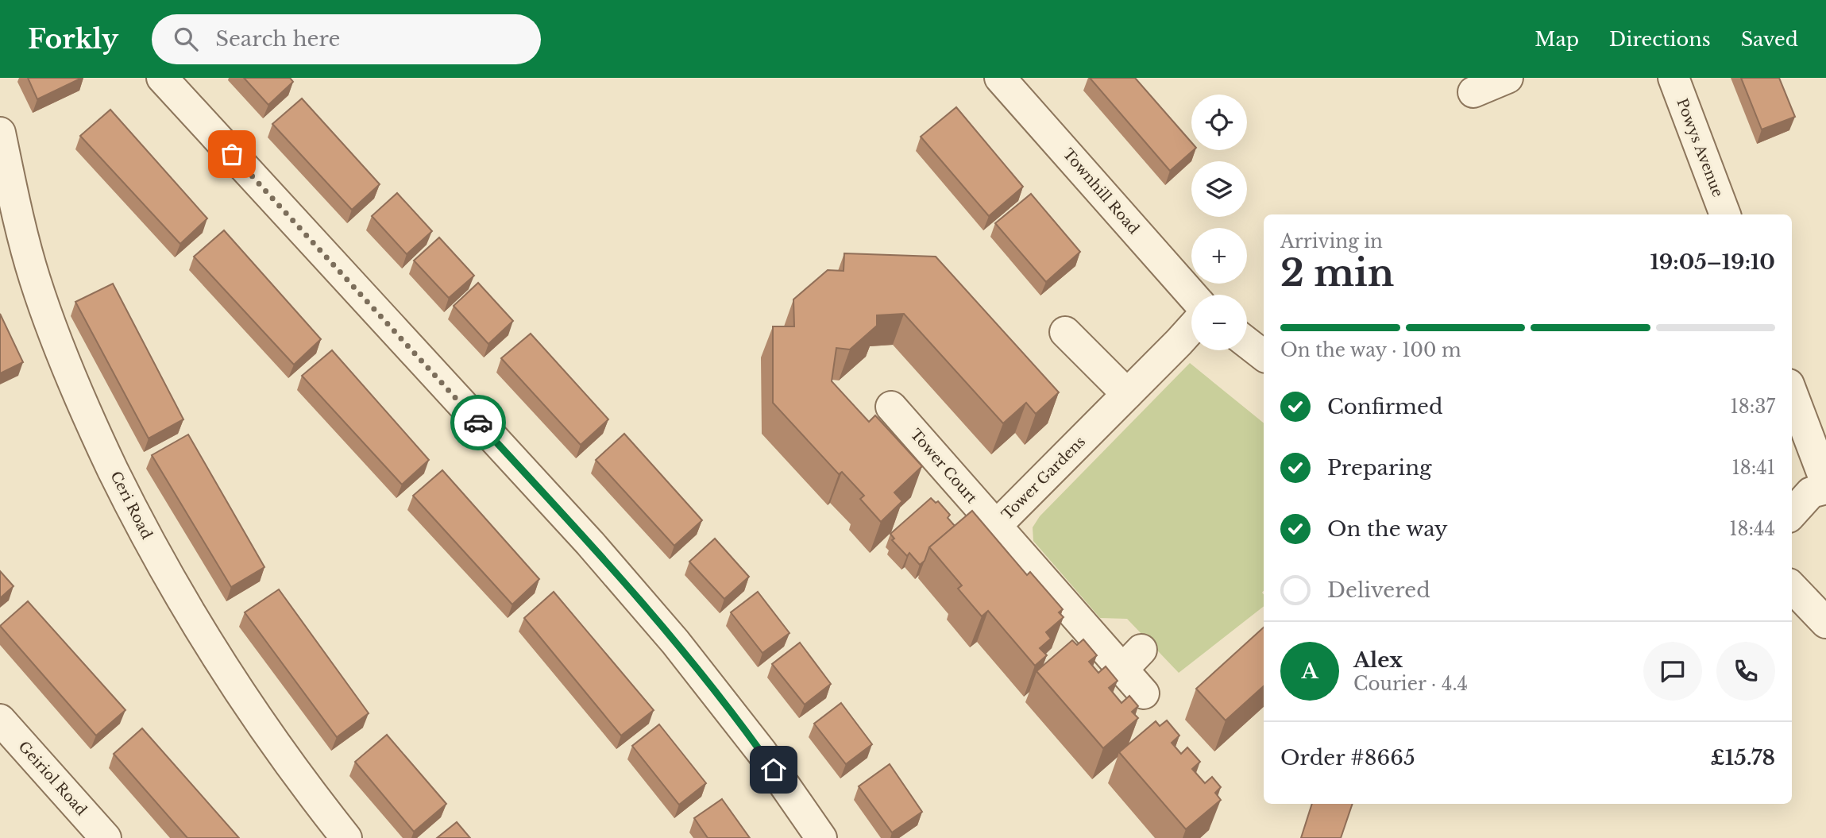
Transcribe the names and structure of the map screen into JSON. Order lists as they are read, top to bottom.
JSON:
{
  "streets": {
    "street": [
      "Powys Avenue",
      "Townhill Road",
      "Tower Court",
      "Tower Gardens",
      "Ceri Road",
      "Geiriol Road"
    ]
  },
  "crossings": [
    ["Tower Court", "Tower Gardens"]
  ],
  "page": {
    "header": "Forkly",
    "search": "Search here",
    "nav": ["Map", "Directions", "Saved"],
    "map_buttons": ["+", "−"],
    "heading": ["2 min", "Arriving in", "19:05–19:10"],
    "panel": [
      "Alex",
      "Courier · 4.4",
      "Order #8665",
      "£15.78"
    ],
    "bar": "On the way · 100 m",
    "list": [
      ["Confirmed", "18:37"],
      ["Preparing", "18:41"],
      ["On the way", "18:44"],
      "Delivered"
    ],
    "round": "A"
  }
}
